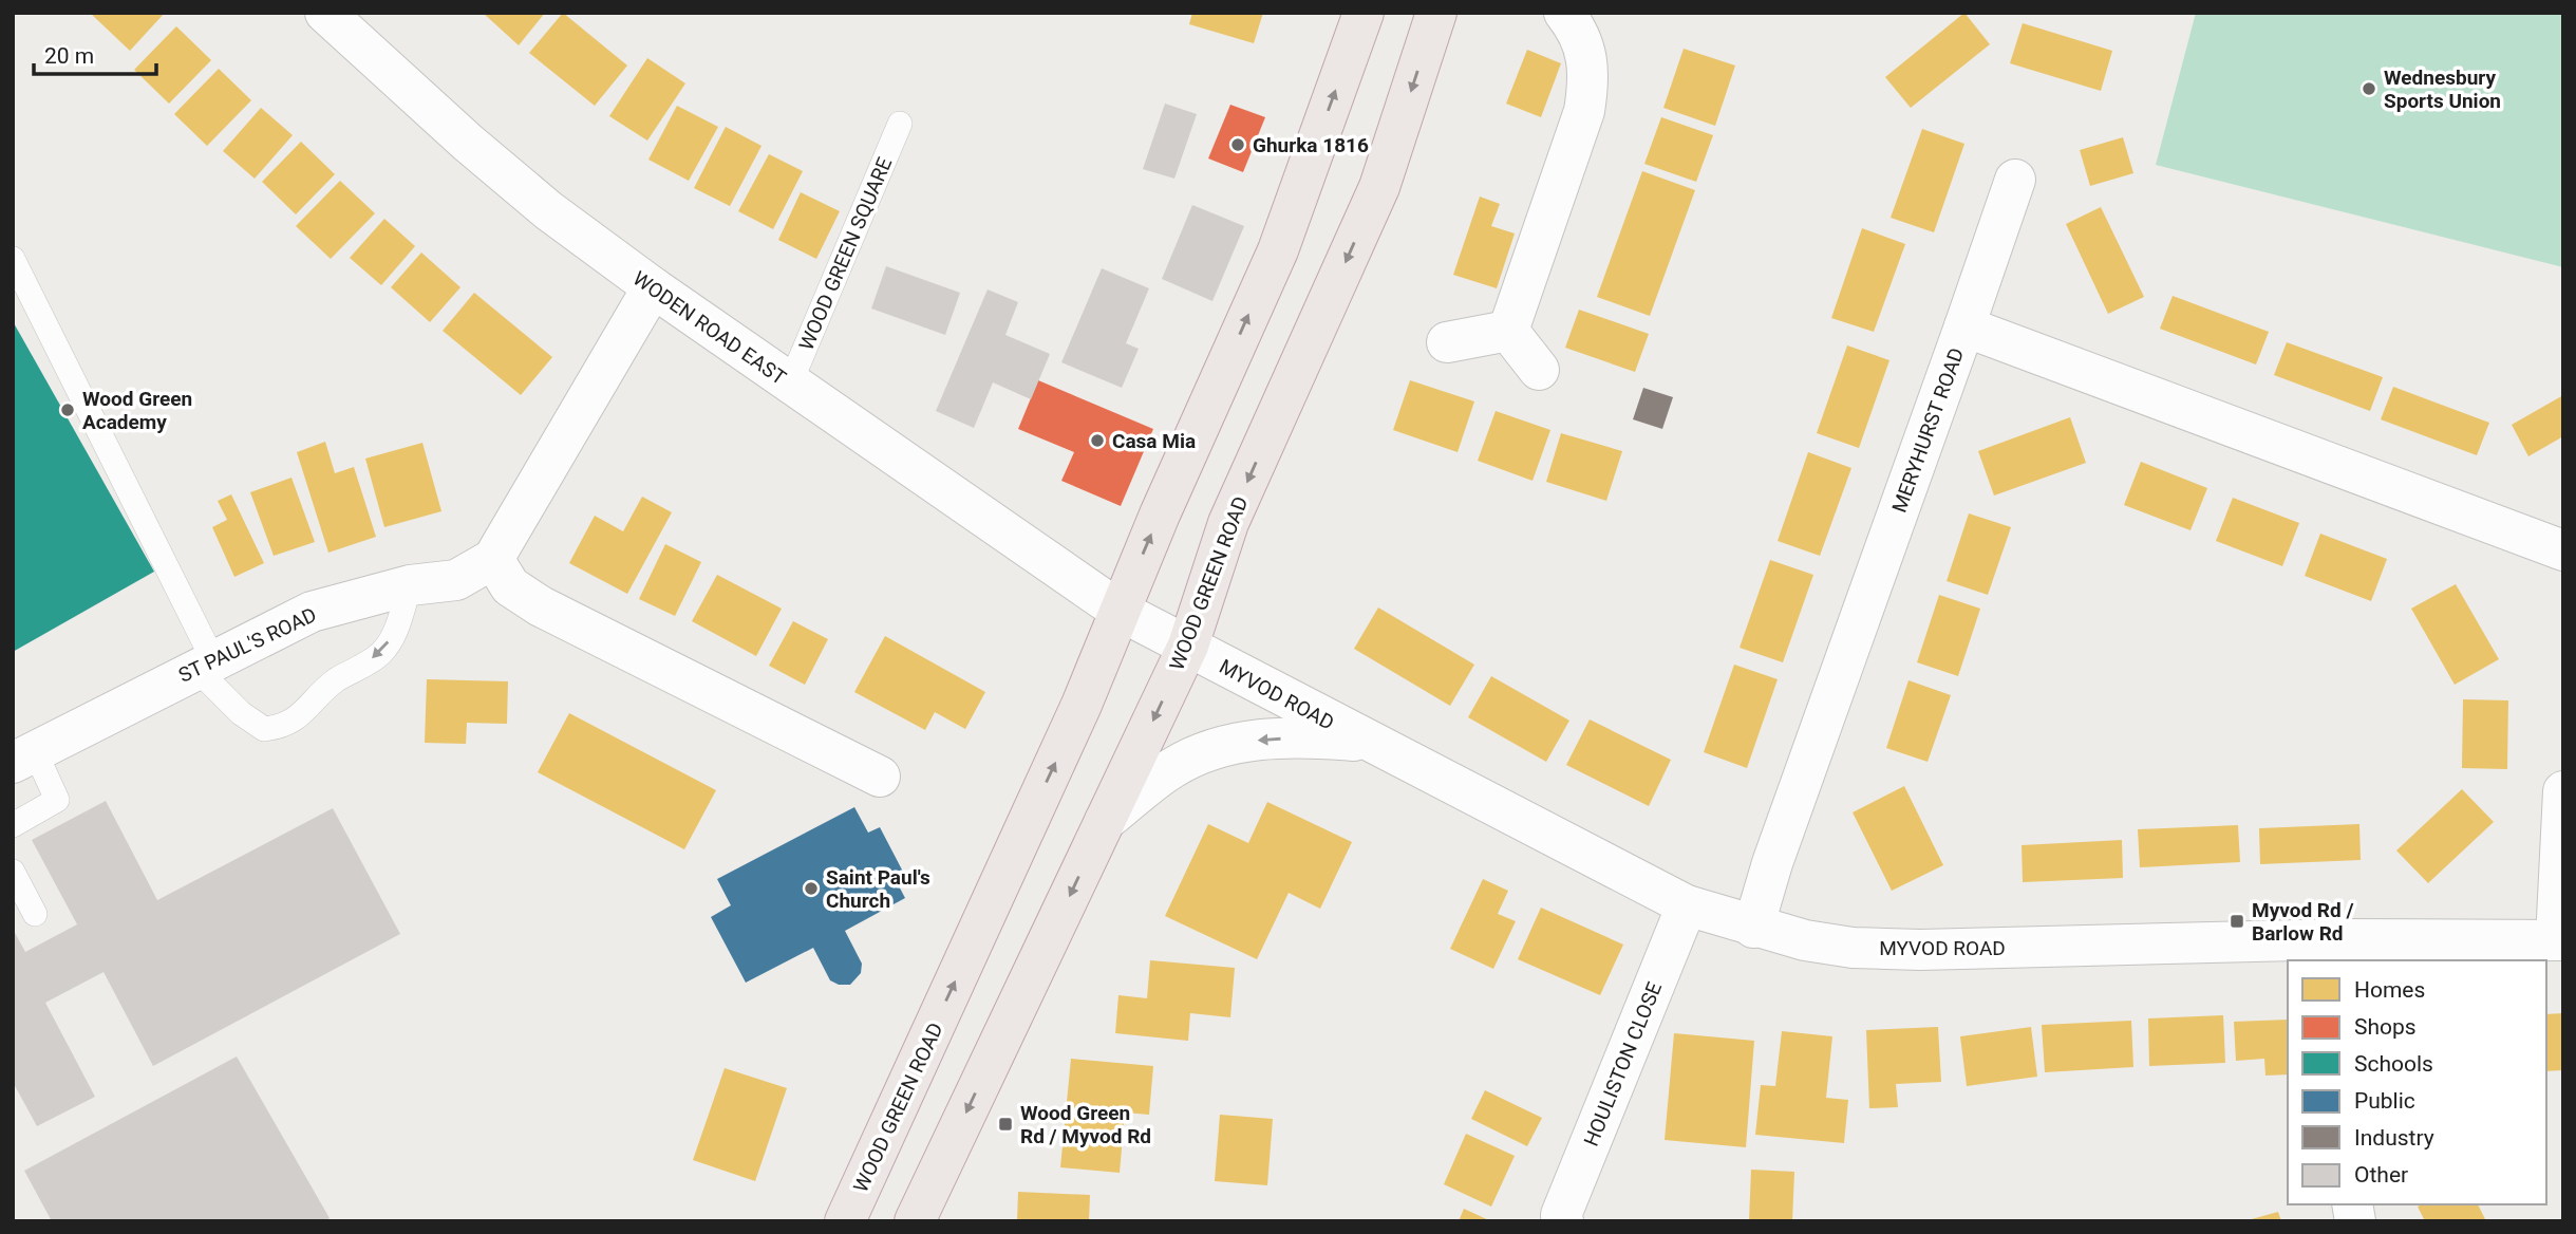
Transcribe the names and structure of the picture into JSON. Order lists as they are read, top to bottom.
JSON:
{
  "streets": {
    "highway": ["WOOD GREEN ROAD"],
    "street": [
      "WODEN ROAD EAST",
      "MERYHURST ROAD",
      "ST PAUL'S ROAD",
      "MYVOD ROAD",
      "HOULISTON CLOSE"
    ],
    "lane": ["WOOD GREEN SQUARE"]
  },
  "crossings": [
    ["WOOD GREEN SQUARE", "WODEN ROAD EAST"],
    ["WODEN ROAD EAST", "WOOD GREEN ROAD"],
    ["WODEN ROAD EAST", "ST PAUL'S ROAD"],
    ["WODEN ROAD EAST", "MYVOD ROAD"],
    ["MERYHURST ROAD", "MYVOD ROAD"],
    ["WOOD GREEN ROAD", "MYVOD ROAD"],
    ["MYVOD ROAD", "HOULISTON CLOSE"]
  ],
  "places": {
    "other": [
      "Wednesbury Sports Union",
      "Ghurka 1816",
      "Wood Green Academy",
      "Casa Mia",
      "Saint Paul's Church"
    ],
    "transit": ["Myvod Rd / Barlow Rd", "Wood Green Rd / Myvod Rd"]
  },
  "legend": [
    "Homes",
    "Shops",
    "Schools",
    "Public",
    "Industry",
    "Other"
  ],
  "scale_bar": "20 m"
}
